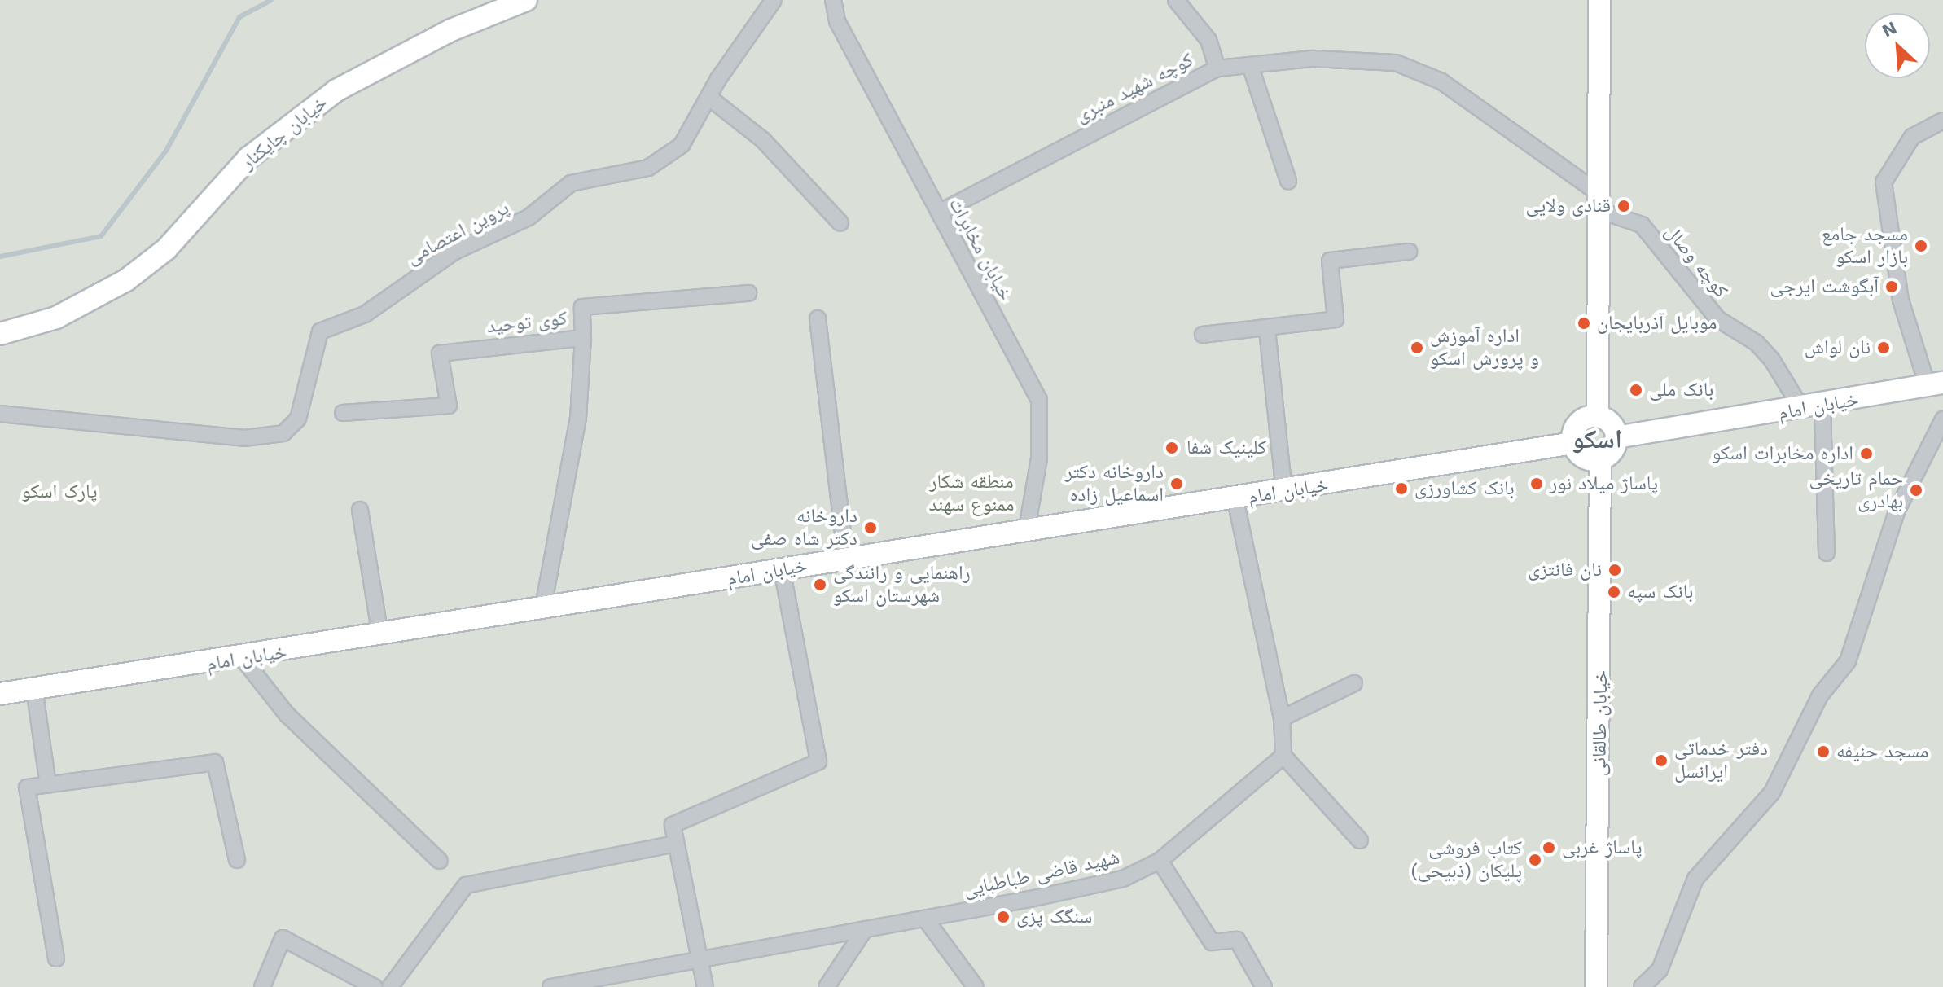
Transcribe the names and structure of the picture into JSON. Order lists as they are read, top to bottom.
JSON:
{
  "streets": {
    "main road": ["خیابان چایکنار", "خیابان امام", "خیابان طالقانی"],
    "street": [
      "کوچه شهید منبری",
      "پروین اعتصامی",
      "خیابان مخابرات",
      "کوچه وصال",
      "کوی توحید",
      "شهید قاضی طباطبایی"
    ]
  },
  "crossings": [
    ["کوچه شهید منبری", "خیابان مخابرات"],
    ["کوچه شهید منبری", "کوچه وصال"],
    ["خیابان مخابرات", "خیابان امام"],
    ["کوچه وصال", "خیابان امام"],
    ["کوی توحید", "خیابان امام"],
    ["خیابان امام", "خیابان طالقانی"]
  ],
  "districts": ["اسکو"],
  "parks": ["منطقه شکار ممنوع سهند", "پارک اسکو"],
  "places": [
    "قنادی ولایی",
    "مسجد جامع بازار اسکو",
    "آبگوشت ایرجی",
    "موبایل آذربایجان",
    "اداره آموزش و پرورش اسکو",
    "نان لواش",
    "بانک ملی",
    "کلینیک شفا",
    "اداره مخابرات اسکو",
    "داروخانه دکتر اسماعیل زاده",
    "پاساژ میلاد نور",
    "بانک کشاورزی",
    "حمام تاریخی بهادری",
    "داروخانه دکتر شاه صفی",
    "نان فانتزی",
    "راهنمایی و رانندگی شهرستان اسکو",
    "بانک سپه",
    "مسجد حنیفه",
    "دفتر خدماتی ایرانسل",
    "پاساژ غربی",
    "کتاب فروشی پلیکان (ذبیحی)",
    "سنگک پزی"
  ],
  "north": "top left"
}
